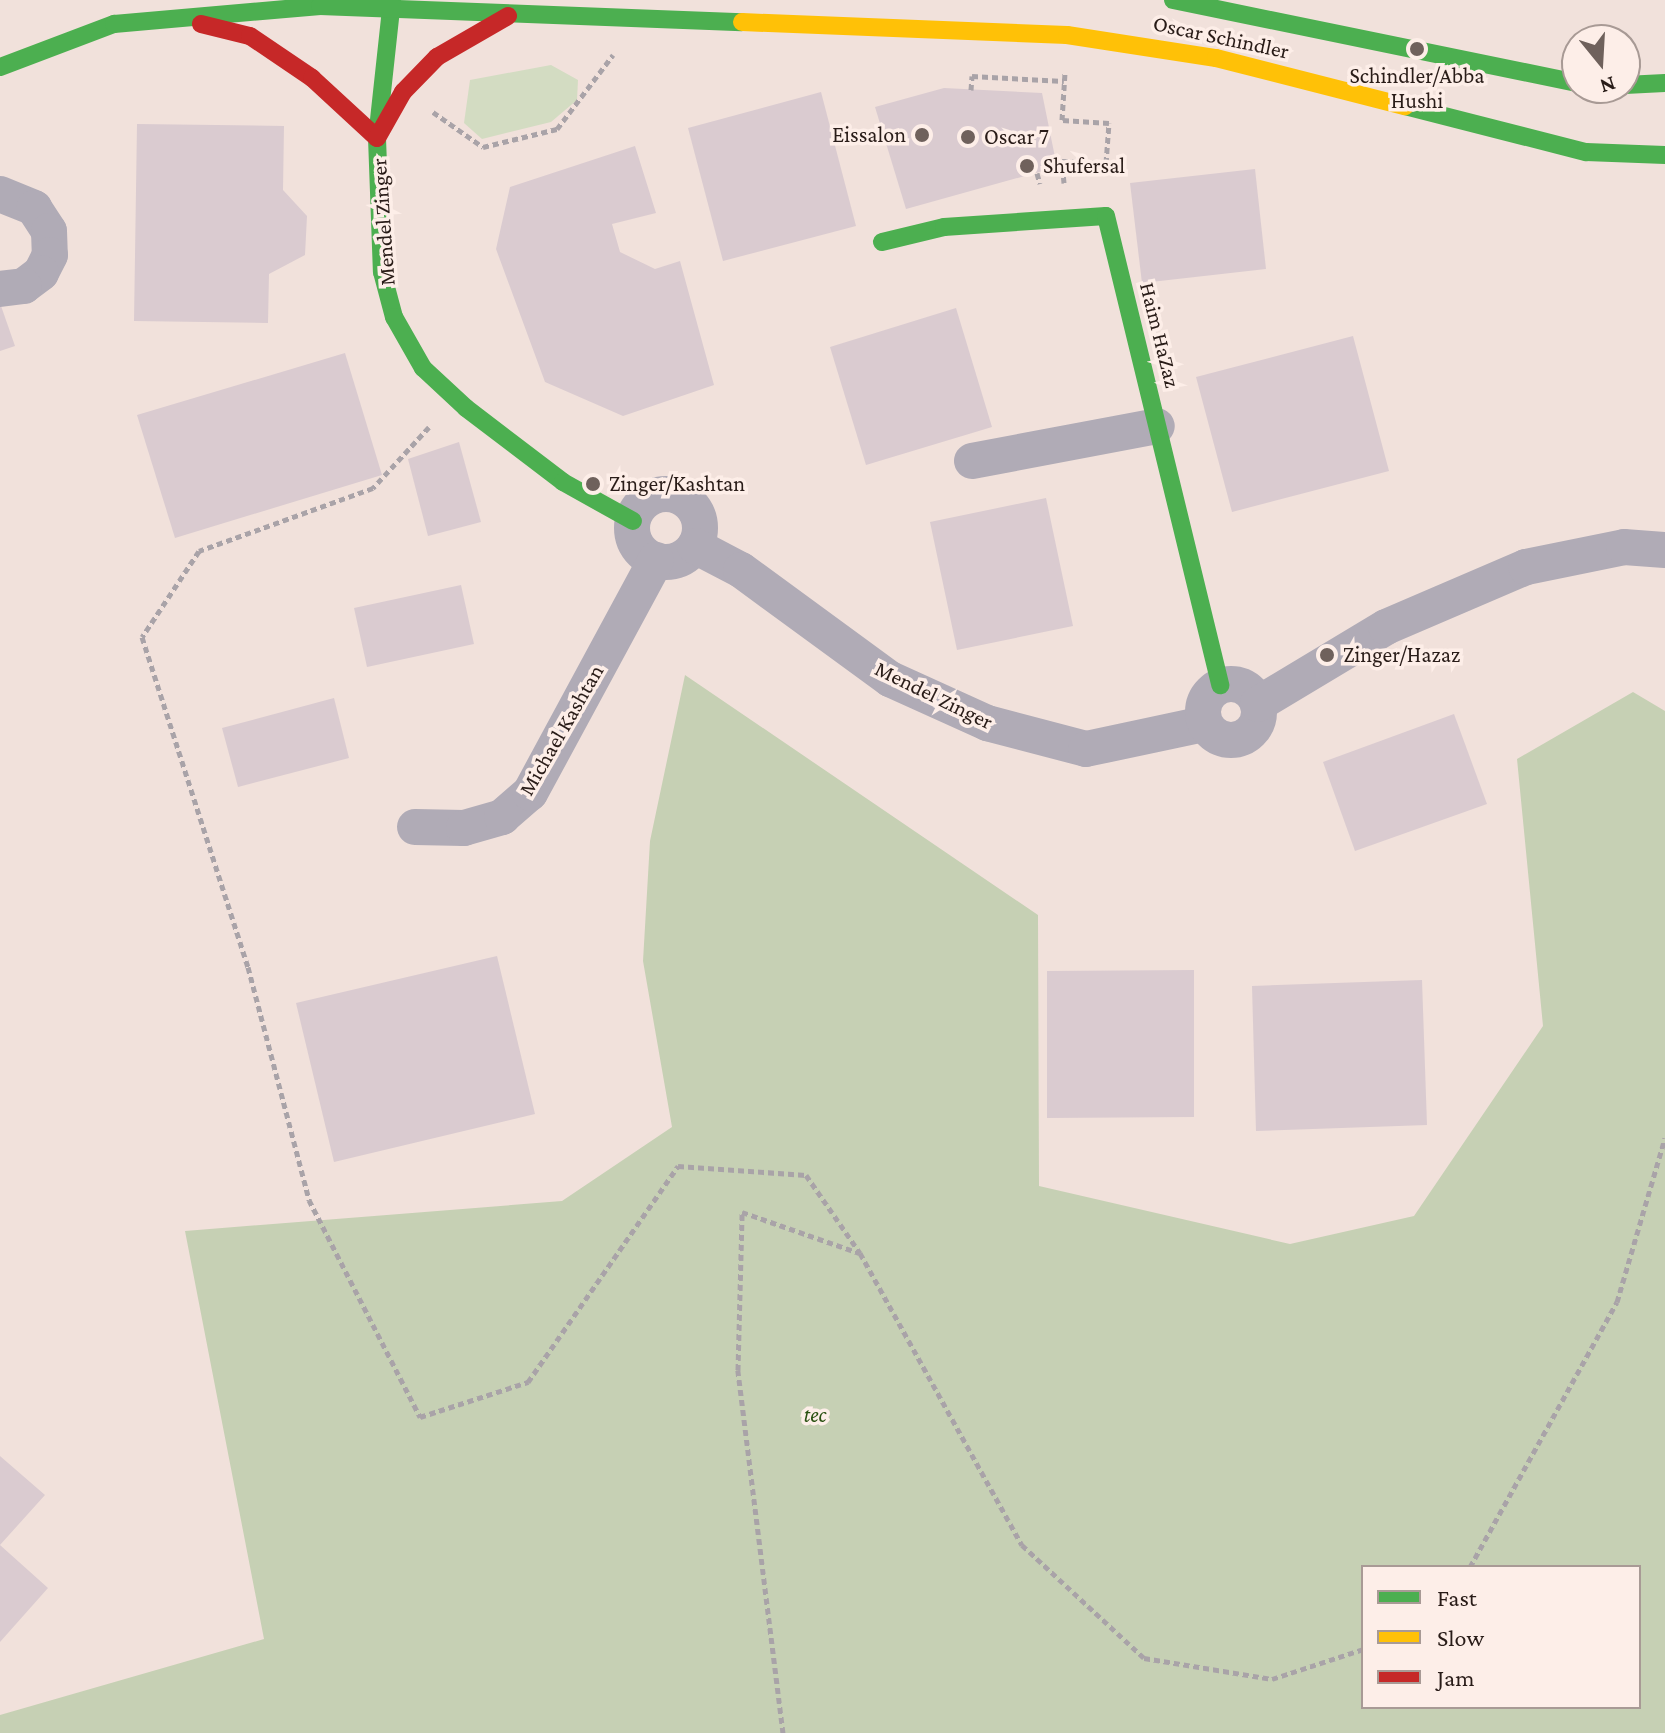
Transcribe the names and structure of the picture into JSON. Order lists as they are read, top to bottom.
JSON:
{
  "streets": {
    "main road": ["Oscar Schindler", "Mendel Zinger", "Haim HaZaz"],
    "street": ["Michael Kashtan"]
  },
  "crossings": [
    ["Oscar Schindler", "Mendel Zinger"],
    ["Mendel Zinger", "Haim HaZaz"],
    ["Mendel Zinger", "Michael Kashtan"]
  ],
  "parks": ["tec"],
  "places": [
    "Schindler/Abba Hushi",
    "Eissalon",
    "Oscar 7",
    "Shufersal",
    "Zinger/Kashtan",
    "Zinger/Hazaz"
  ],
  "legend": ["Fast", "Slow", "Jam"],
  "north": "bottom"
}
